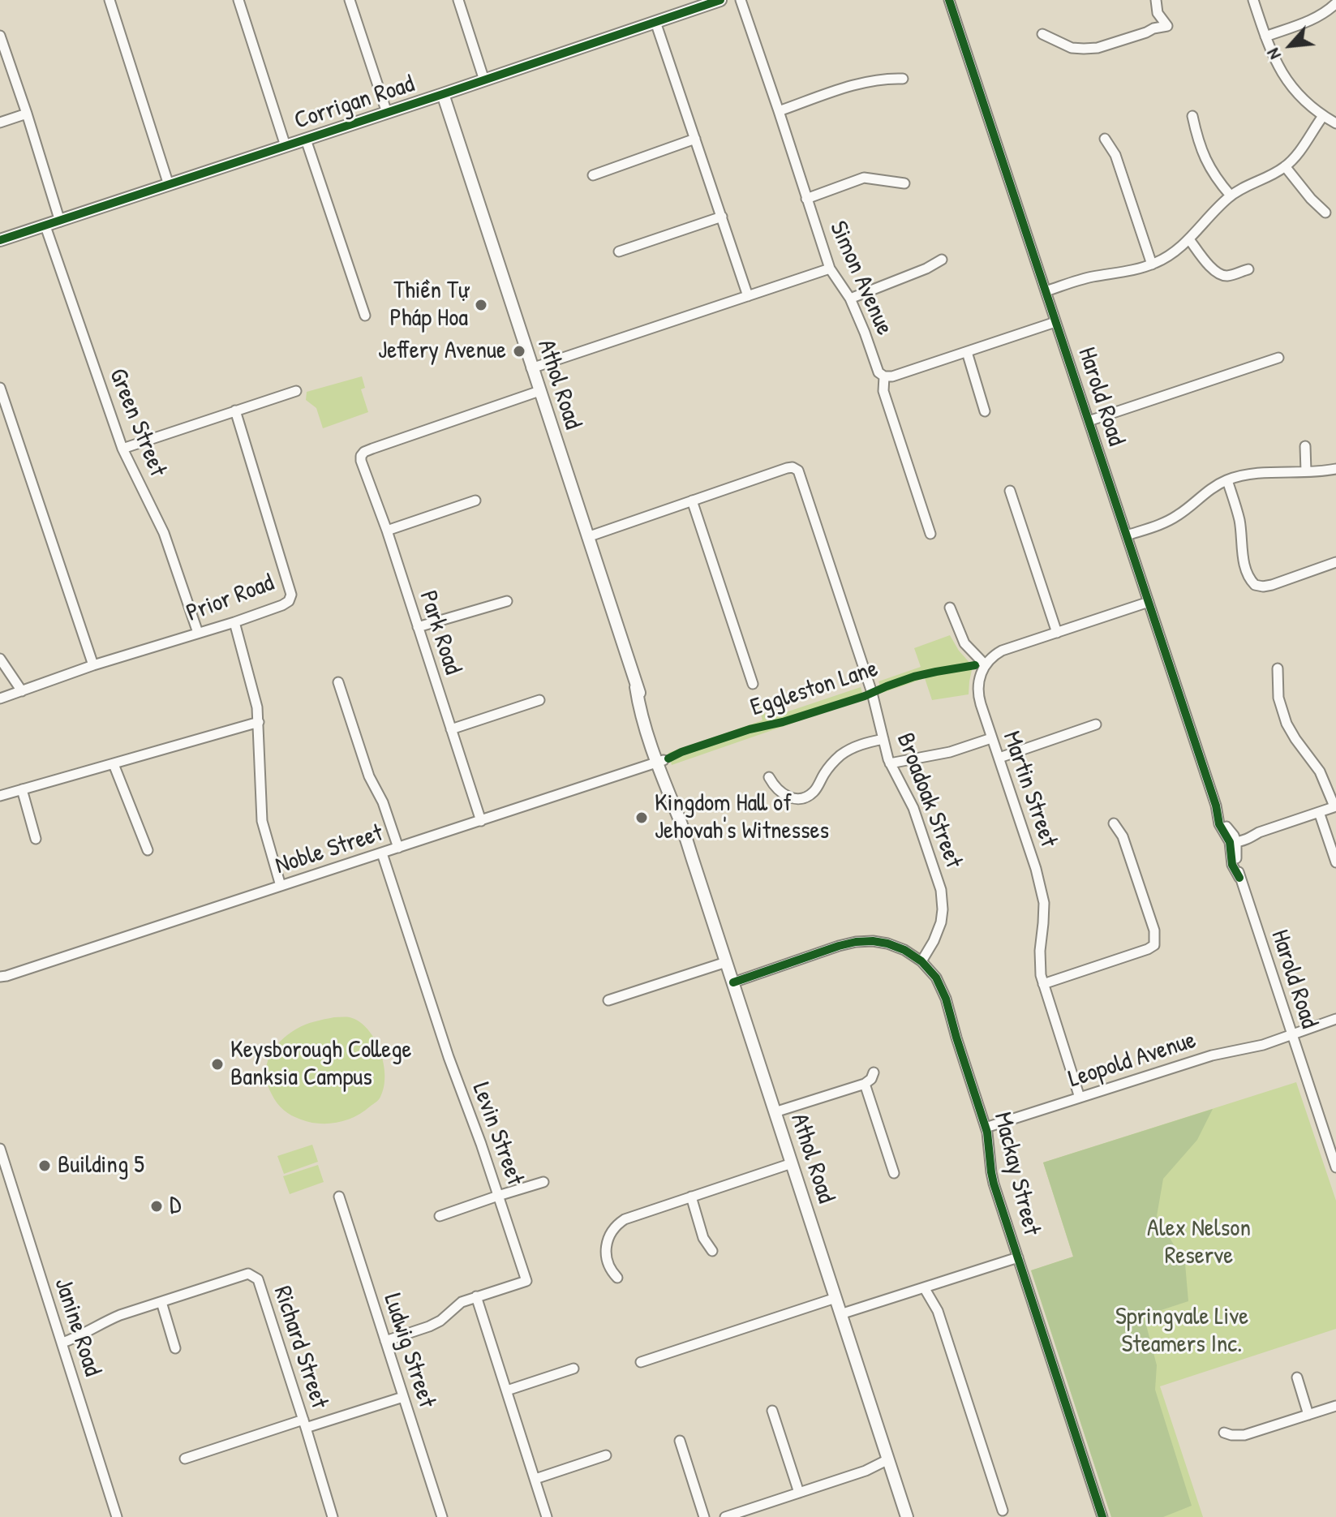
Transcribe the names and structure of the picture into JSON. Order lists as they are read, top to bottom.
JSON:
{
  "streets": {
    "main road": ["Corrigan Road", "Athol Road"],
    "street": [
      "Simon Avenue",
      "Harold Road",
      "Green Street",
      "Prior Road",
      "Park Road",
      "Martin Street",
      "Broadoak Street",
      "Noble Street",
      "Leopold Avenue",
      "Levin Street",
      "Mackay Street",
      "Janine Road",
      "Richard Street",
      "Ludwig Street"
    ],
    "cycle path": ["Eggleston Lane"]
  },
  "crossings": [
    ["Corrigan Road", "Athol Road"],
    ["Corrigan Road", "Green Street"],
    ["Athol Road", "Park Road"],
    ["Athol Road", "Noble Street"],
    ["Athol Road", "Mackay Street"],
    ["Harold Road", "Leopold Avenue"],
    ["Green Street", "Prior Road"],
    ["Park Road", "Noble Street"],
    ["Martin Street", "Leopold Avenue"],
    ["Broadoak Street", "Mackay Street"],
    ["Noble Street", "Levin Street"],
    ["Leopold Avenue", "Mackay Street"],
    ["Levin Street", "Ludwig Street"],
    ["Janine Road", "Richard Street"]
  ],
  "parks": ["Alex Nelson Reserve", "Springvale Live Steamers Inc."],
  "places": [
    "Thiền Tự Pháp Hoa",
    "Jeffery Avenue",
    "Kingdom Hall of Jehovah's Witnesses",
    "Keysborough College Banksia Campus",
    "Building 5",
    "D"
  ],
  "north": "bottom left"
}
